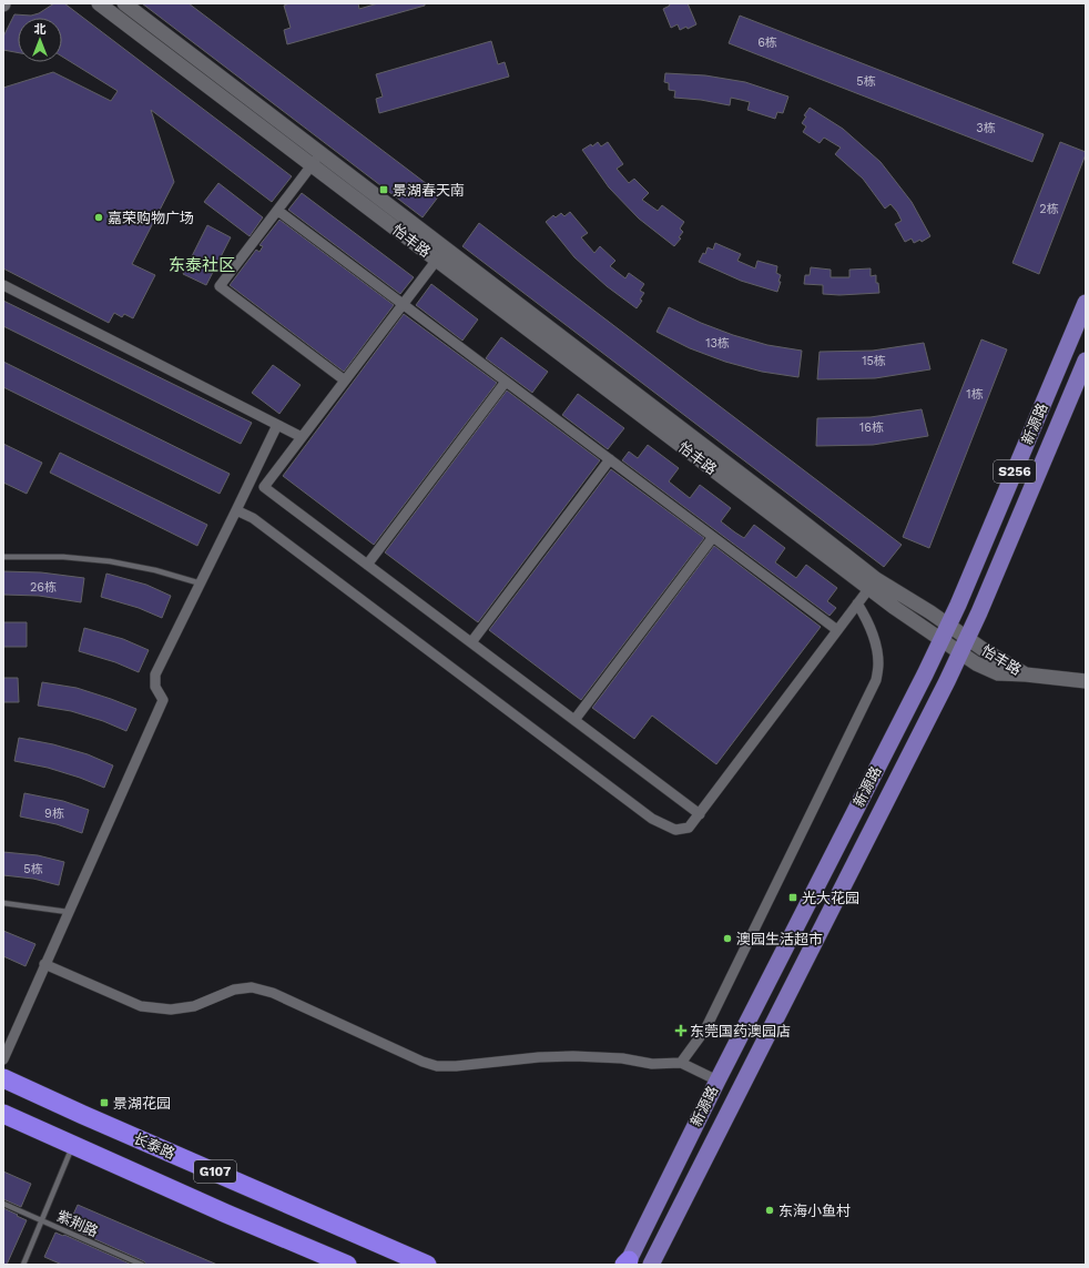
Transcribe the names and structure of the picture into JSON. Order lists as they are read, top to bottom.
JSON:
{
  "streets": {
    "highway": ["长泰路", "G107"],
    "main road": ["新源路", "S256"],
    "street": ["怡丰路"],
    "lane": ["紫荆路"]
  },
  "crossings": [
    ["怡丰路", "新源路"]
  ],
  "districts": ["东泰社区"],
  "places": {
    "transit": ["景湖春天南", "光大花园", "景湖花园"],
    "other": ["嘉荣购物广场", "澳园生活超市", "东海小鱼村"],
    "health": ["东莞国药澳园店"]
  },
  "house_numbers": [
    "6栋",
    "5栋",
    "3栋",
    "2栋",
    "13栋",
    "15栋",
    "1栋",
    "16栋",
    "26栋",
    "9栋",
    "5栋"
  ],
  "north": "top"
}
